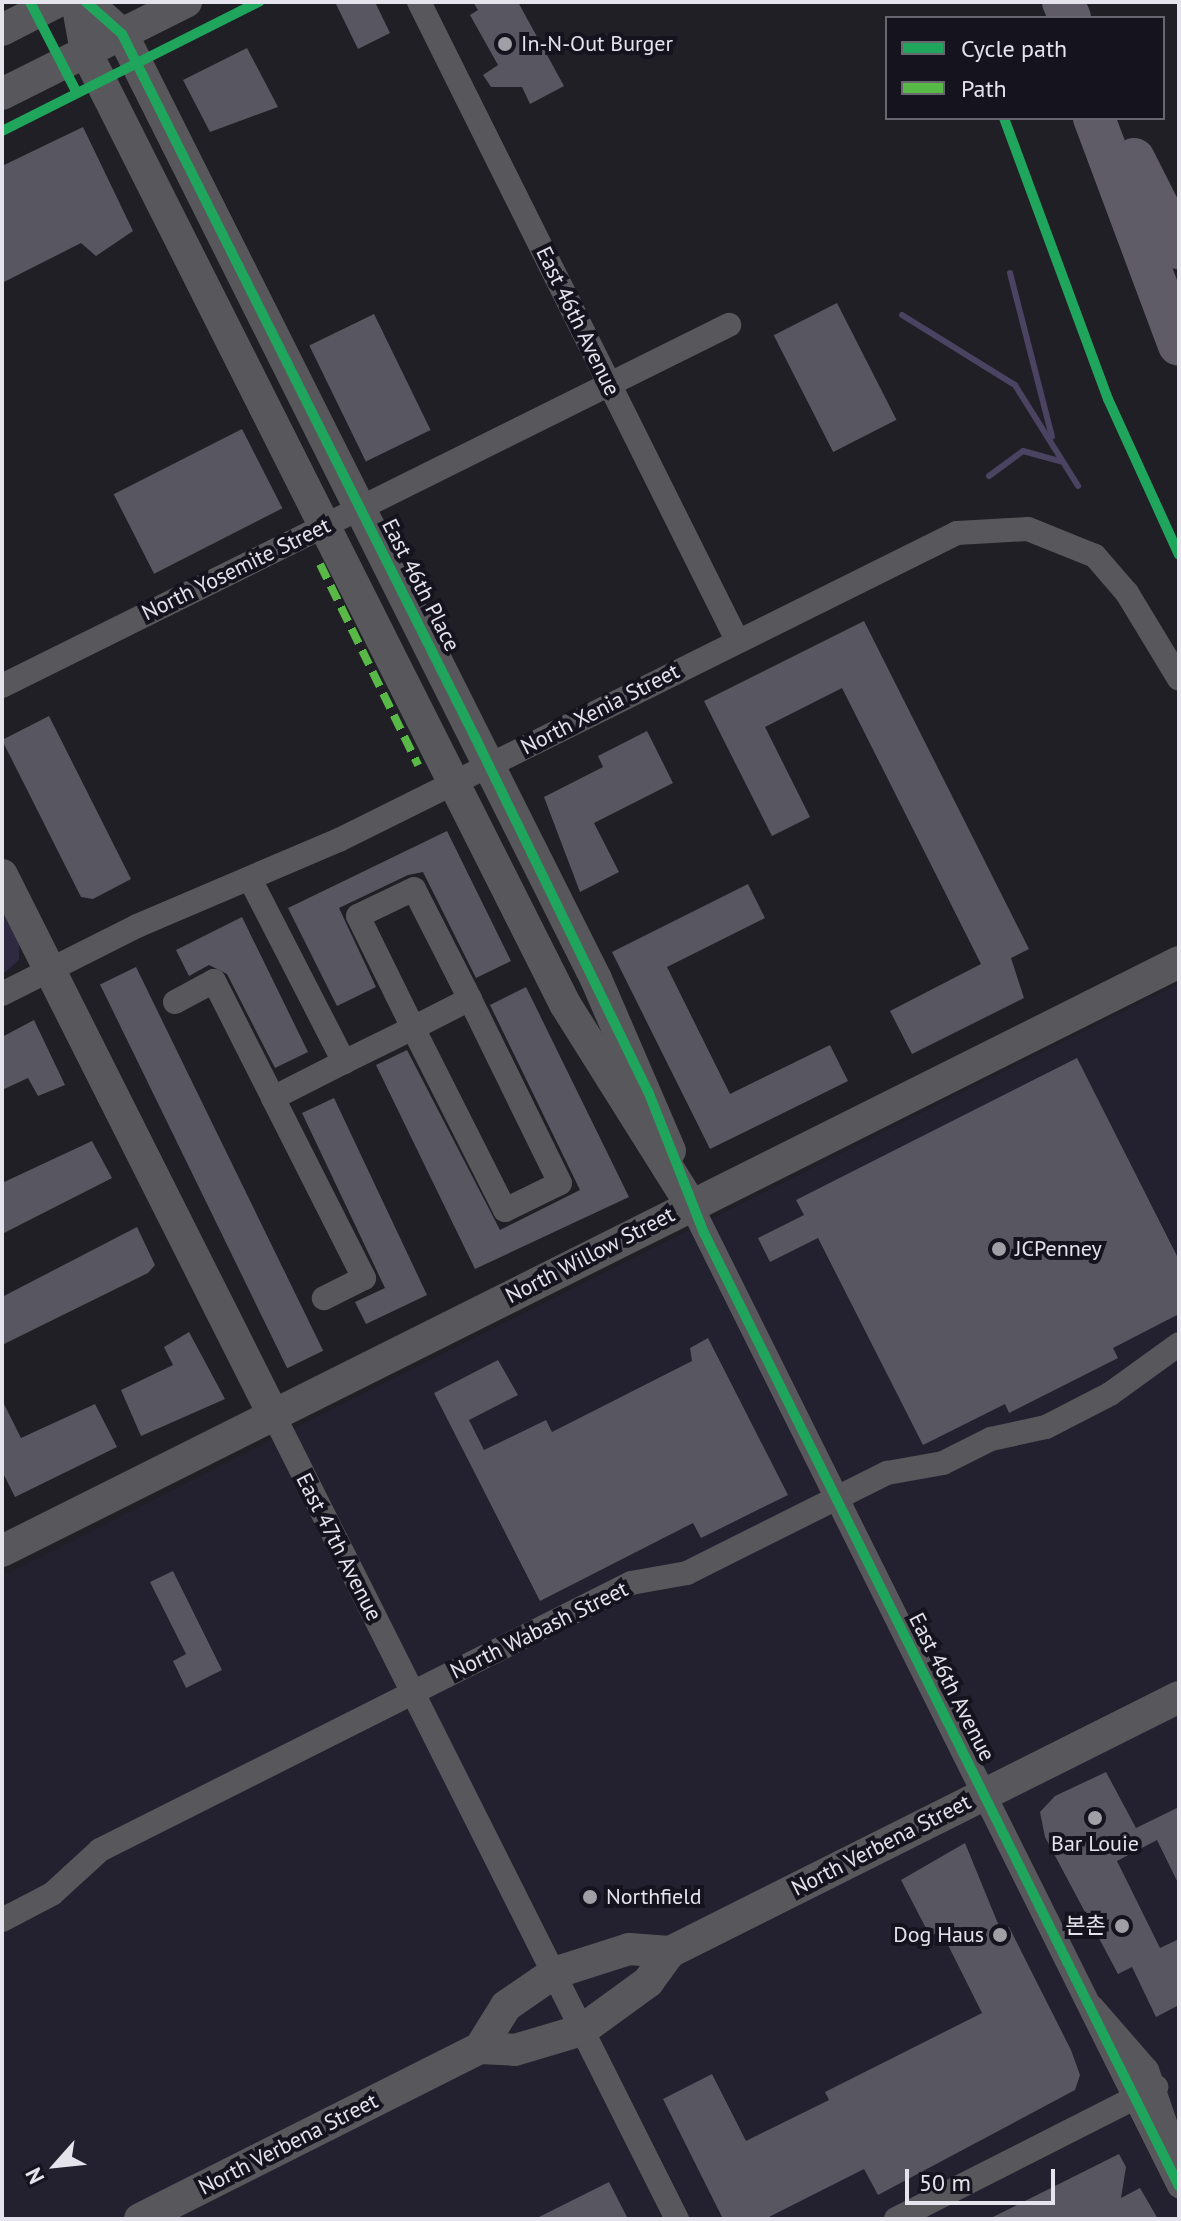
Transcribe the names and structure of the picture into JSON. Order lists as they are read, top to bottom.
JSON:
{
  "streets": {
    "street": [
      "East 46th Avenue",
      "North Yosemite Street",
      "East 46th Place",
      "North Xenia Street",
      "North Willow Street",
      "East 47th Avenue",
      "North Wabash Street",
      "North Verbena Street"
    ]
  },
  "crossings": [
    ["East 46th Avenue", "North Yosemite Street"],
    ["East 46th Avenue", "East 46th Place"],
    ["East 46th Avenue", "North Xenia Street"],
    ["East 46th Avenue", "North Willow Street"],
    ["East 46th Avenue", "North Wabash Street"],
    ["East 46th Avenue", "North Verbena Street"],
    ["North Yosemite Street", "East 46th Place"],
    ["East 46th Place", "North Xenia Street"],
    ["East 46th Place", "North Willow Street"],
    ["North Xenia Street", "East 47th Avenue"],
    ["North Willow Street", "East 47th Avenue"],
    ["East 47th Avenue", "North Wabash Street"],
    ["East 47th Avenue", "North Verbena Street"]
  ],
  "places": [
    "In-N-Out Burger",
    "JCPenney",
    "Bar Louie",
    "Northfield",
    "본촌",
    "Dog Haus"
  ],
  "legend": ["Cycle path", "Path"],
  "scale_bar": "50 m",
  "north": "bottom left"
}
